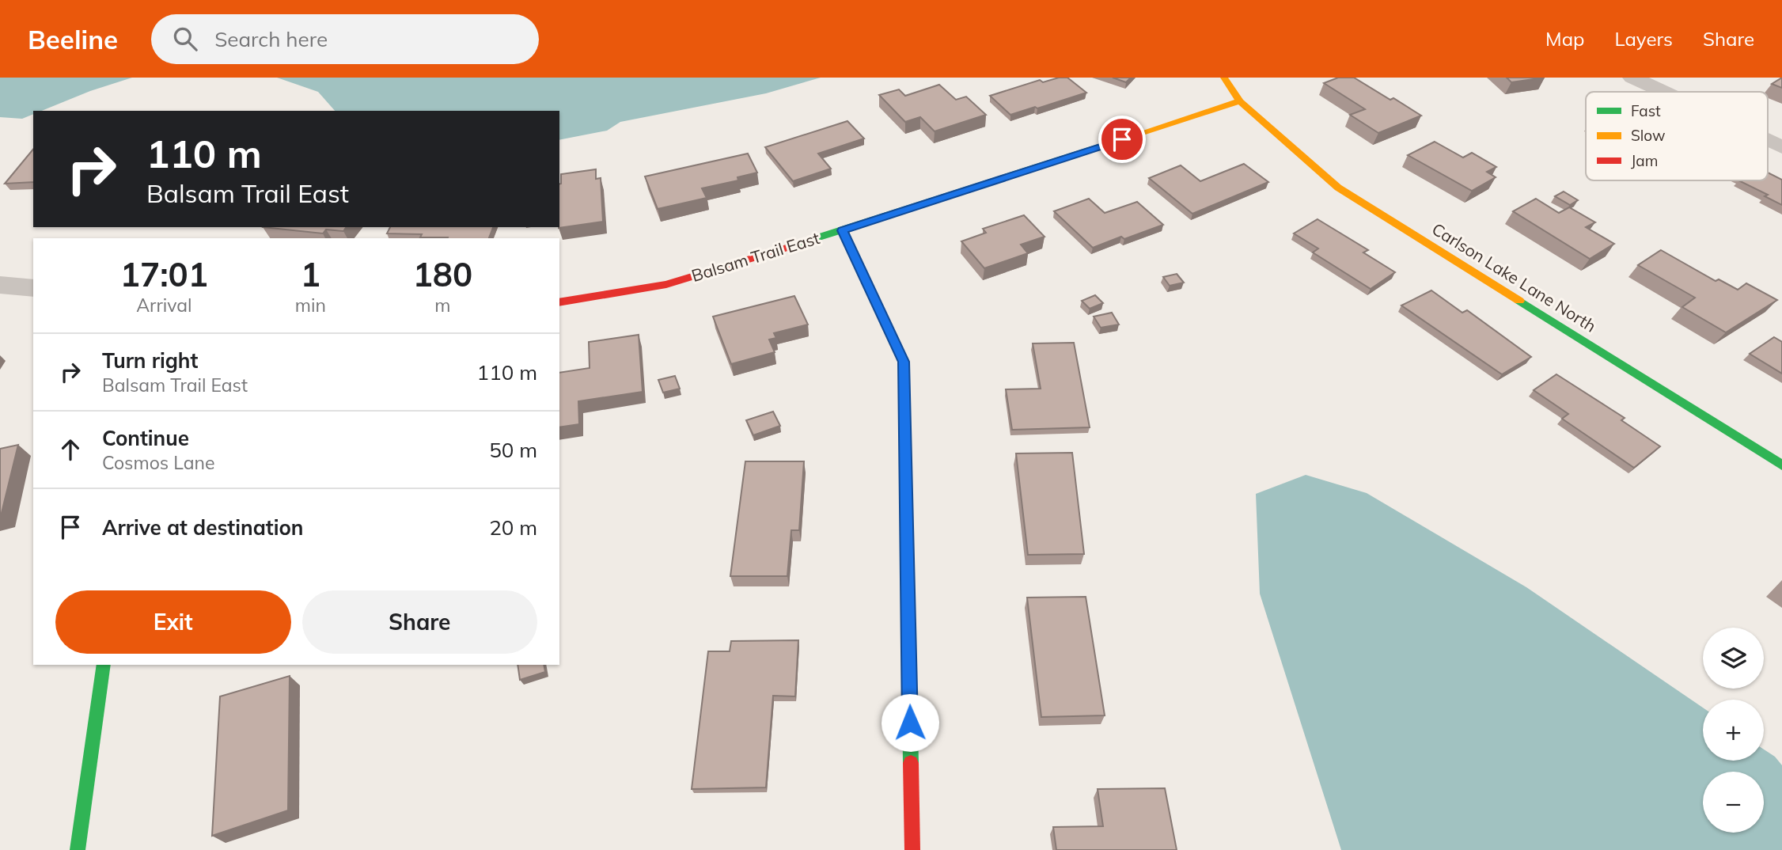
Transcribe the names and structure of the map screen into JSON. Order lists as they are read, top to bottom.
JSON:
{
  "streets": {
    "street": ["Balsam Trail East", "Carlson Lake Lane North"]
  },
  "crossings": [
    ["Balsam Trail East", "Carlson Lake Lane North"]
  ],
  "legend": ["Fast", "Slow", "Jam"],
  "page": {
    "header": "Beeline",
    "search": "Search here",
    "nav": ["Map", "Layers", "Share"],
    "turn": ["110 m", "Balsam Trail East"],
    "eta": [
      "17:01",
      "Arrival",
      "1",
      "min",
      "180",
      "m"
    ],
    "list": [
      {
        "name": "Turn right",
        "note": "Balsam Trail East",
        "value": "110 m"
      },
      {
        "name": "Continue",
        "note": "Cosmos Lane",
        "value": "50 m"
      },
      {
        "name": "Arrive at destination",
        "value": "20 m"
      }
    ],
    "buttons": ["Exit", "Share"],
    "map_buttons": ["+", "−"]
  }
}
